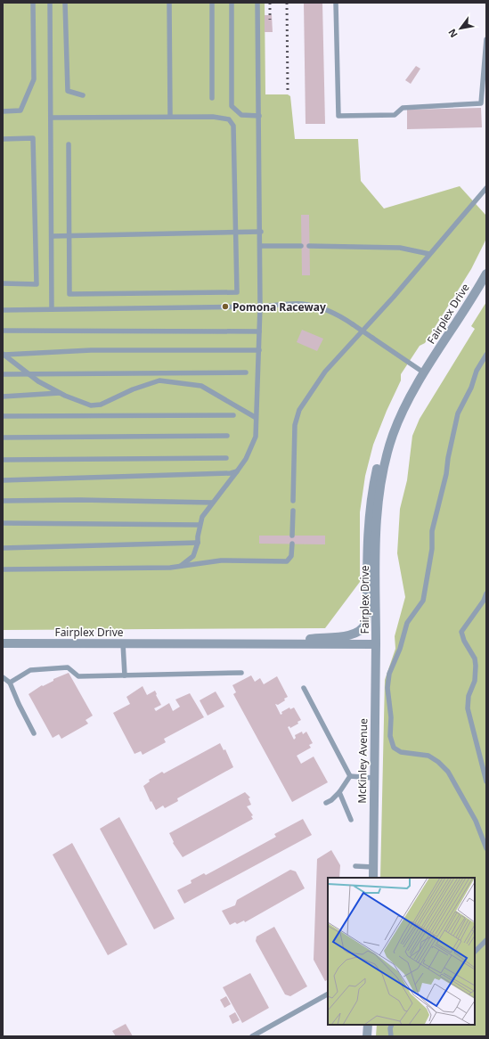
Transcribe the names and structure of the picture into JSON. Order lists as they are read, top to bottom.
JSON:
{
  "streets": {
    "street": ["Fairplex Drive", "McKinley Avenue"]
  },
  "crossings": [
    ["Fairplex Drive", "McKinley Avenue"]
  ],
  "places": ["Pomona Raceway"],
  "north": "bottom left"
}
